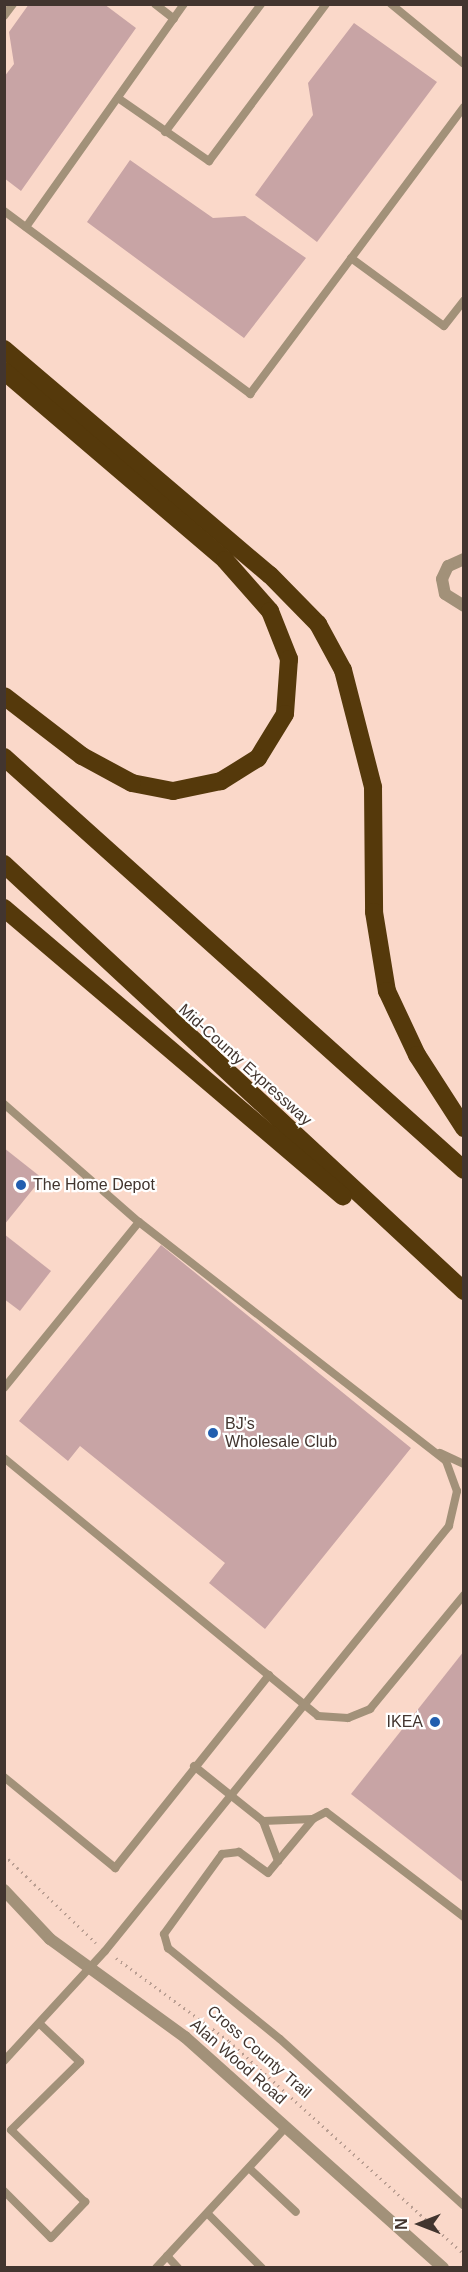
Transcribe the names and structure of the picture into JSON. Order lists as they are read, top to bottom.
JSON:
{
  "streets": {
    "highway": ["Mid-County Expressway"],
    "street": ["Alan Wood Road"],
    "path": ["Cross County Trail"]
  },
  "places": ["The Home Depot", "BJ's Wholesale Club", "IKEA"],
  "north": "left"
}
